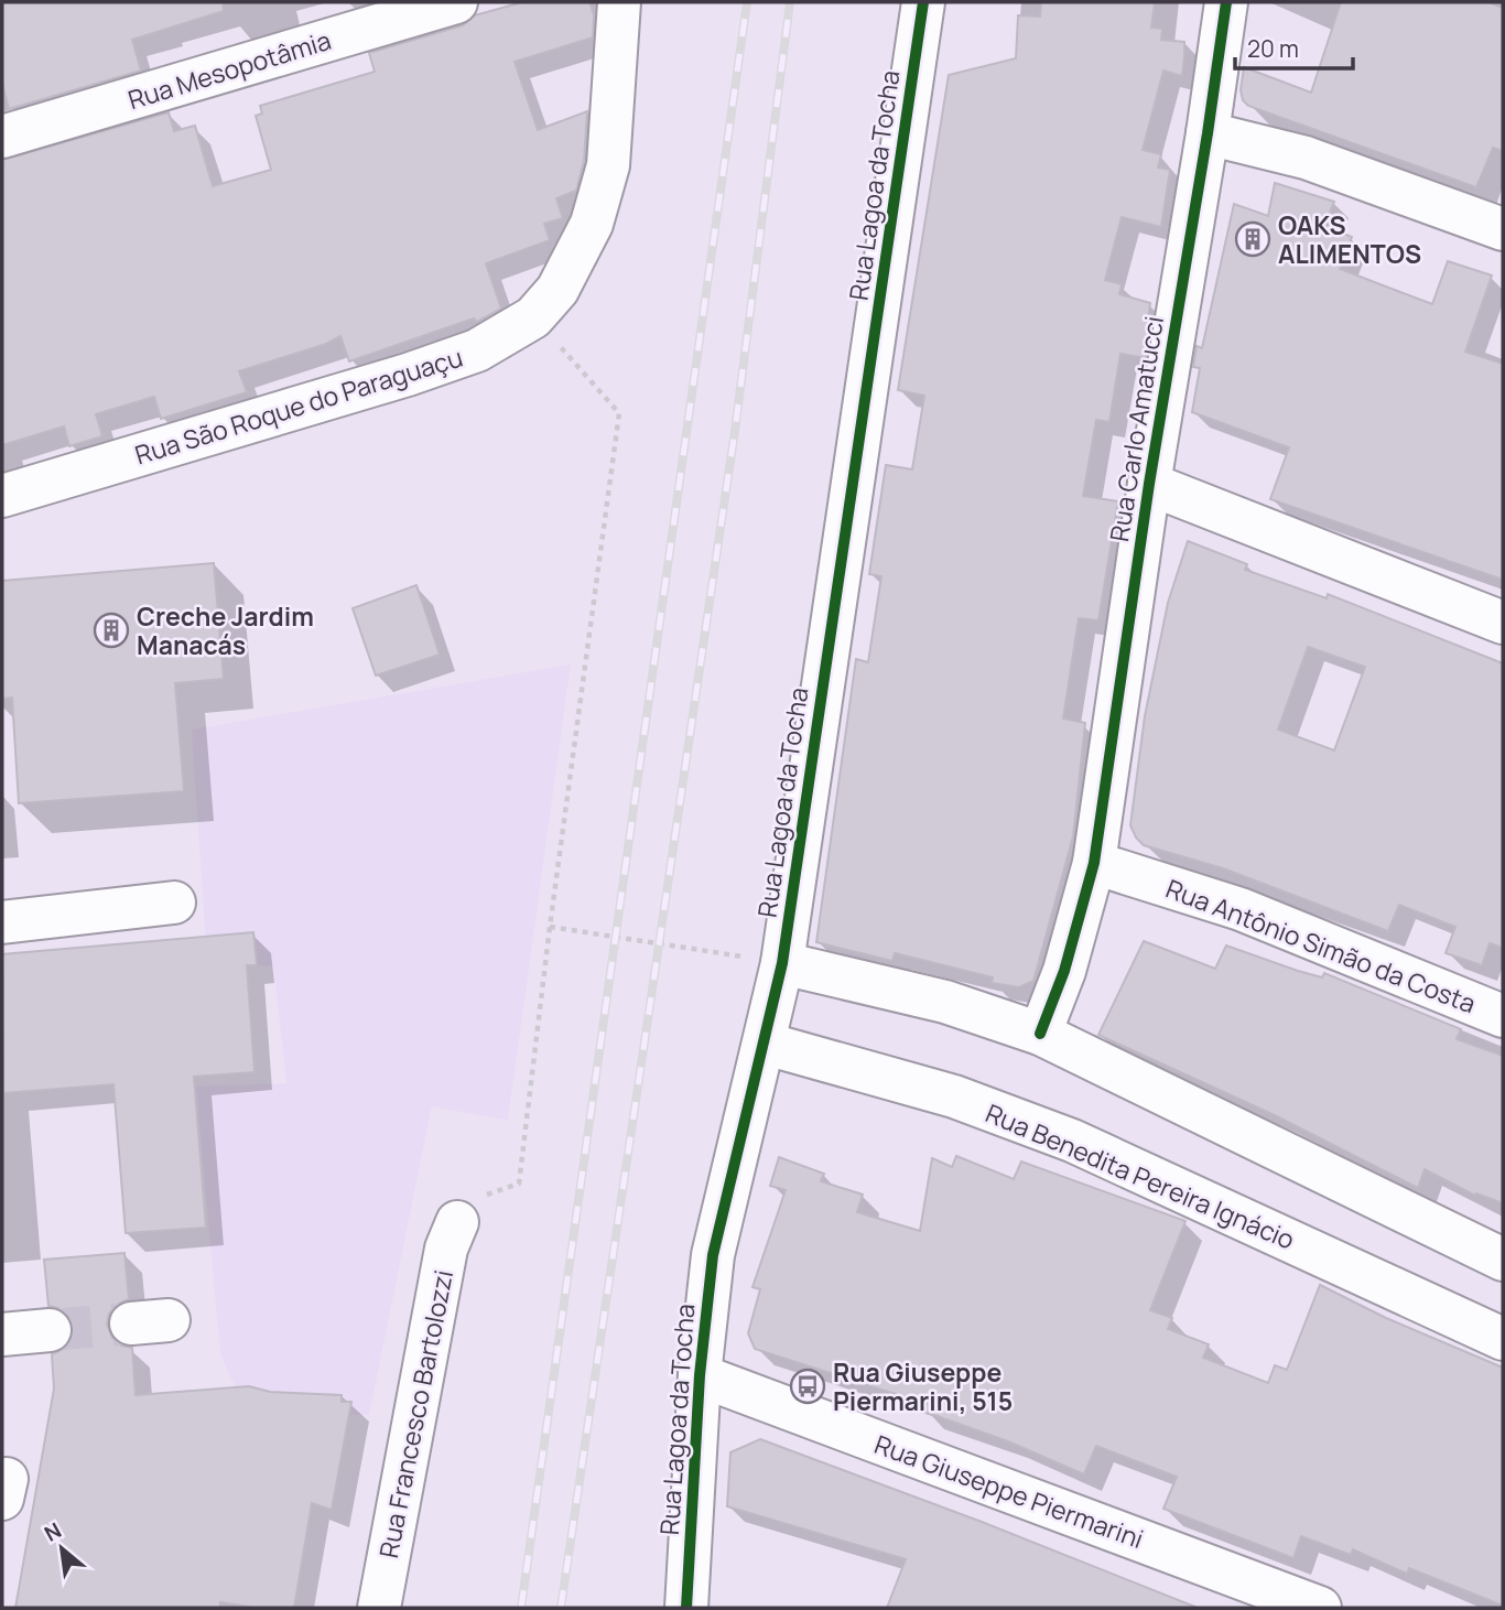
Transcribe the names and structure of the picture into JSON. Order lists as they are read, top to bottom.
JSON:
{
  "streets": {
    "street": [
      "Rua Mesopotâmia",
      "Rua Lagoa da Tocha",
      "Rua São Roque do Paraguaçu",
      "Rua Carlo Amatucci",
      "Rua Antônio Simão da Costa",
      "Rua Benedita Pereira Ignácio",
      "Rua Francesco Bartolozzi",
      "Rua Giuseppe Piermarini"
    ]
  },
  "crossings": [
    ["Rua Lagoa da Tocha", "Rua Benedita Pereira Ignácio"],
    ["Rua Lagoa da Tocha", "Rua Giuseppe Piermarini"],
    ["Rua Carlo Amatucci", "Rua Antônio Simão da Costa"]
  ],
  "places": {
    "building": ["OAKS ALIMENTOS", "Creche Jardim Manacás"],
    "bus stop": ["Rua Giuseppe Piermarini, 515"]
  },
  "scale_bar": "20 m",
  "north": "top left"
}
